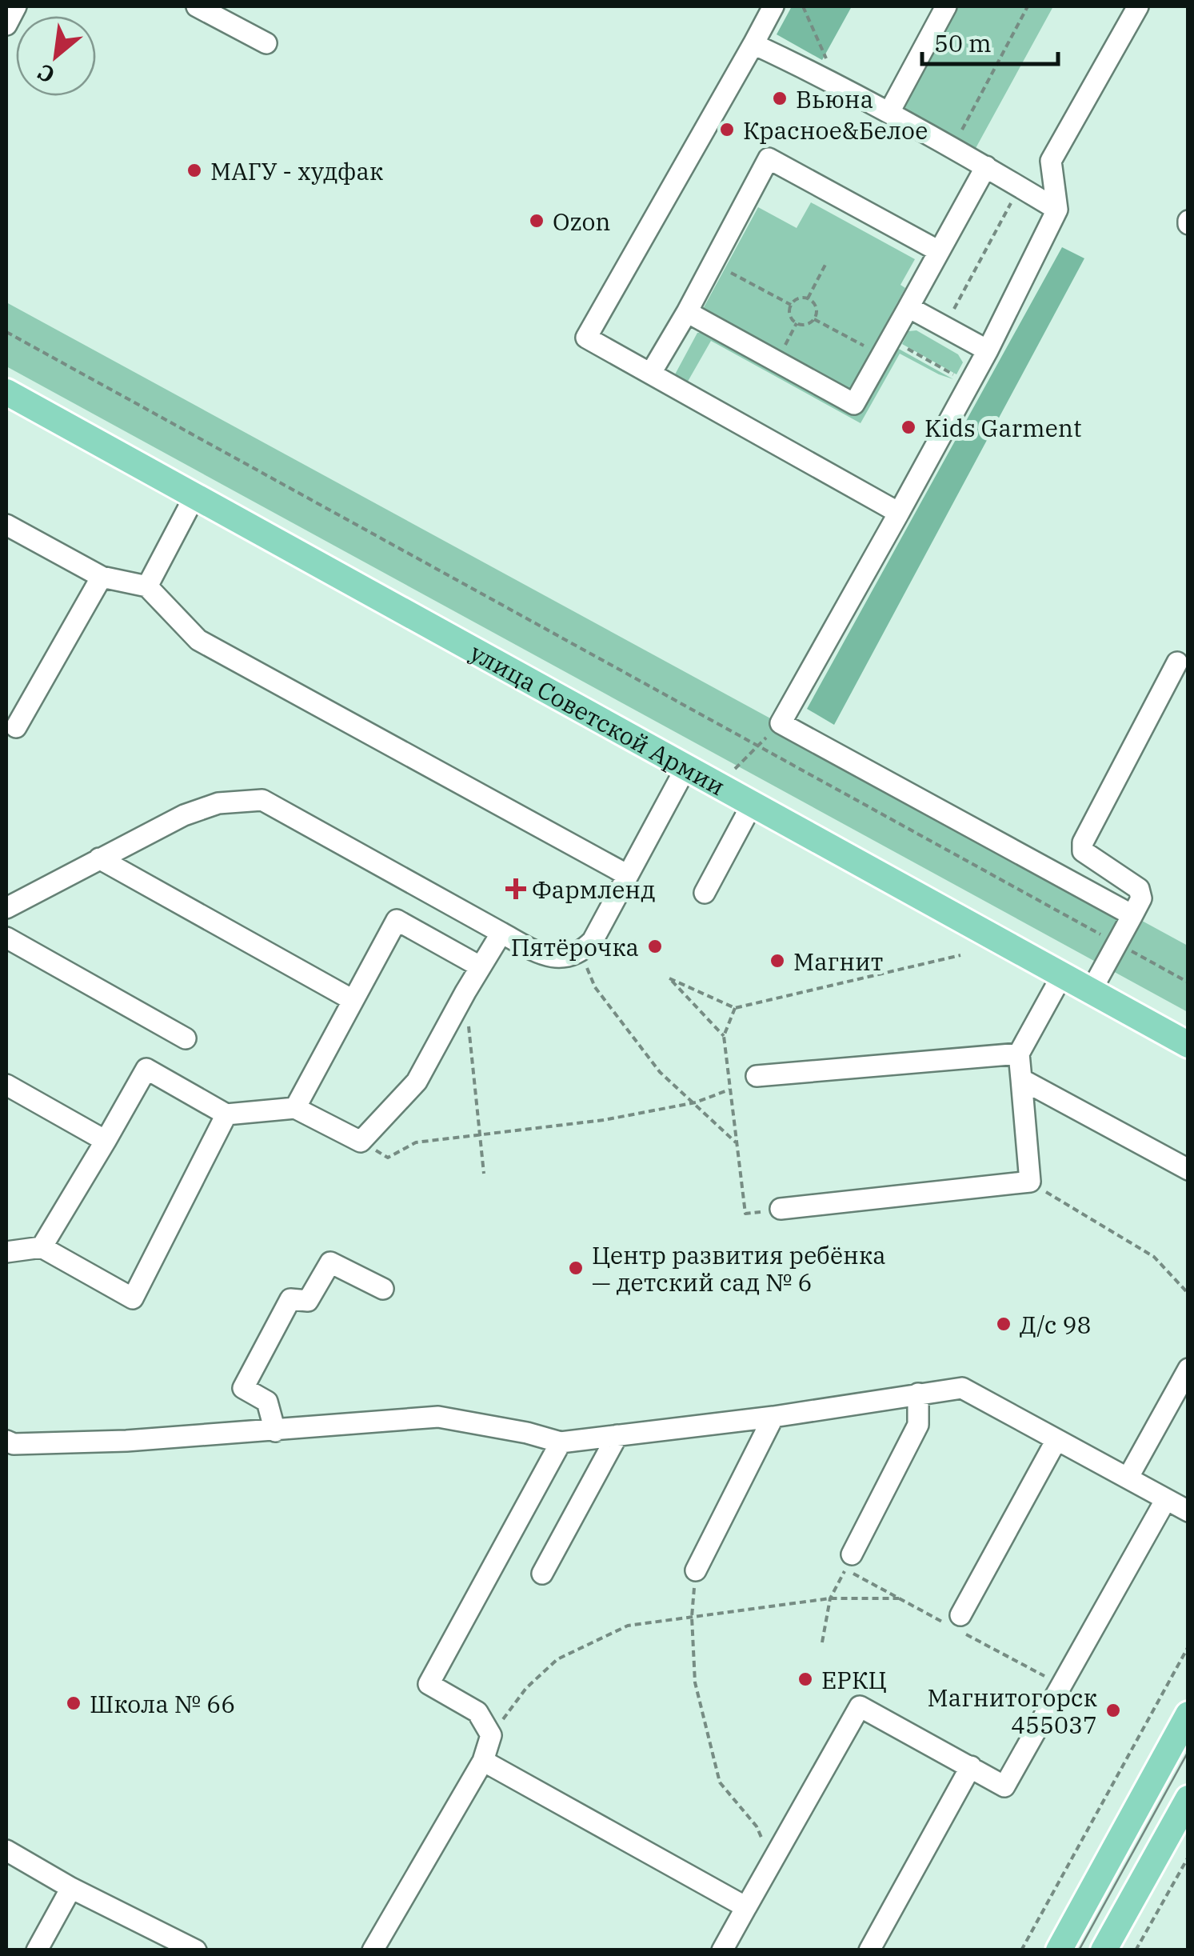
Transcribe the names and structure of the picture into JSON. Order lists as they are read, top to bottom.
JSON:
{
  "streets": {
    "main road": ["улица Советской Армии"]
  },
  "places": {
    "other": [
      "Вьюна",
      "Красное&Белое",
      "МАГУ - худфак",
      "Ozon",
      "Kids Garment",
      "Пятёрочка",
      "Магнит",
      "Центр развития ребёнка — детский сад № 6",
      "Д/с 98",
      "ЕРКЦ",
      "Школа № 66",
      "Магнитогорск 455037"
    ],
    "health": ["Фармленд"]
  },
  "scale_bar": "50 m",
  "north": "bottom left"
}
